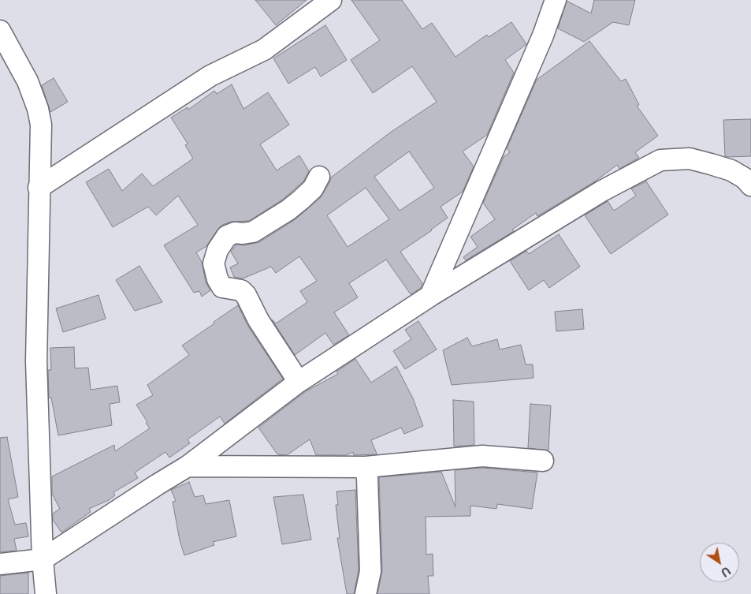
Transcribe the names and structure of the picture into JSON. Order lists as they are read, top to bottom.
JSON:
{
  "north": "bottom right"
}
